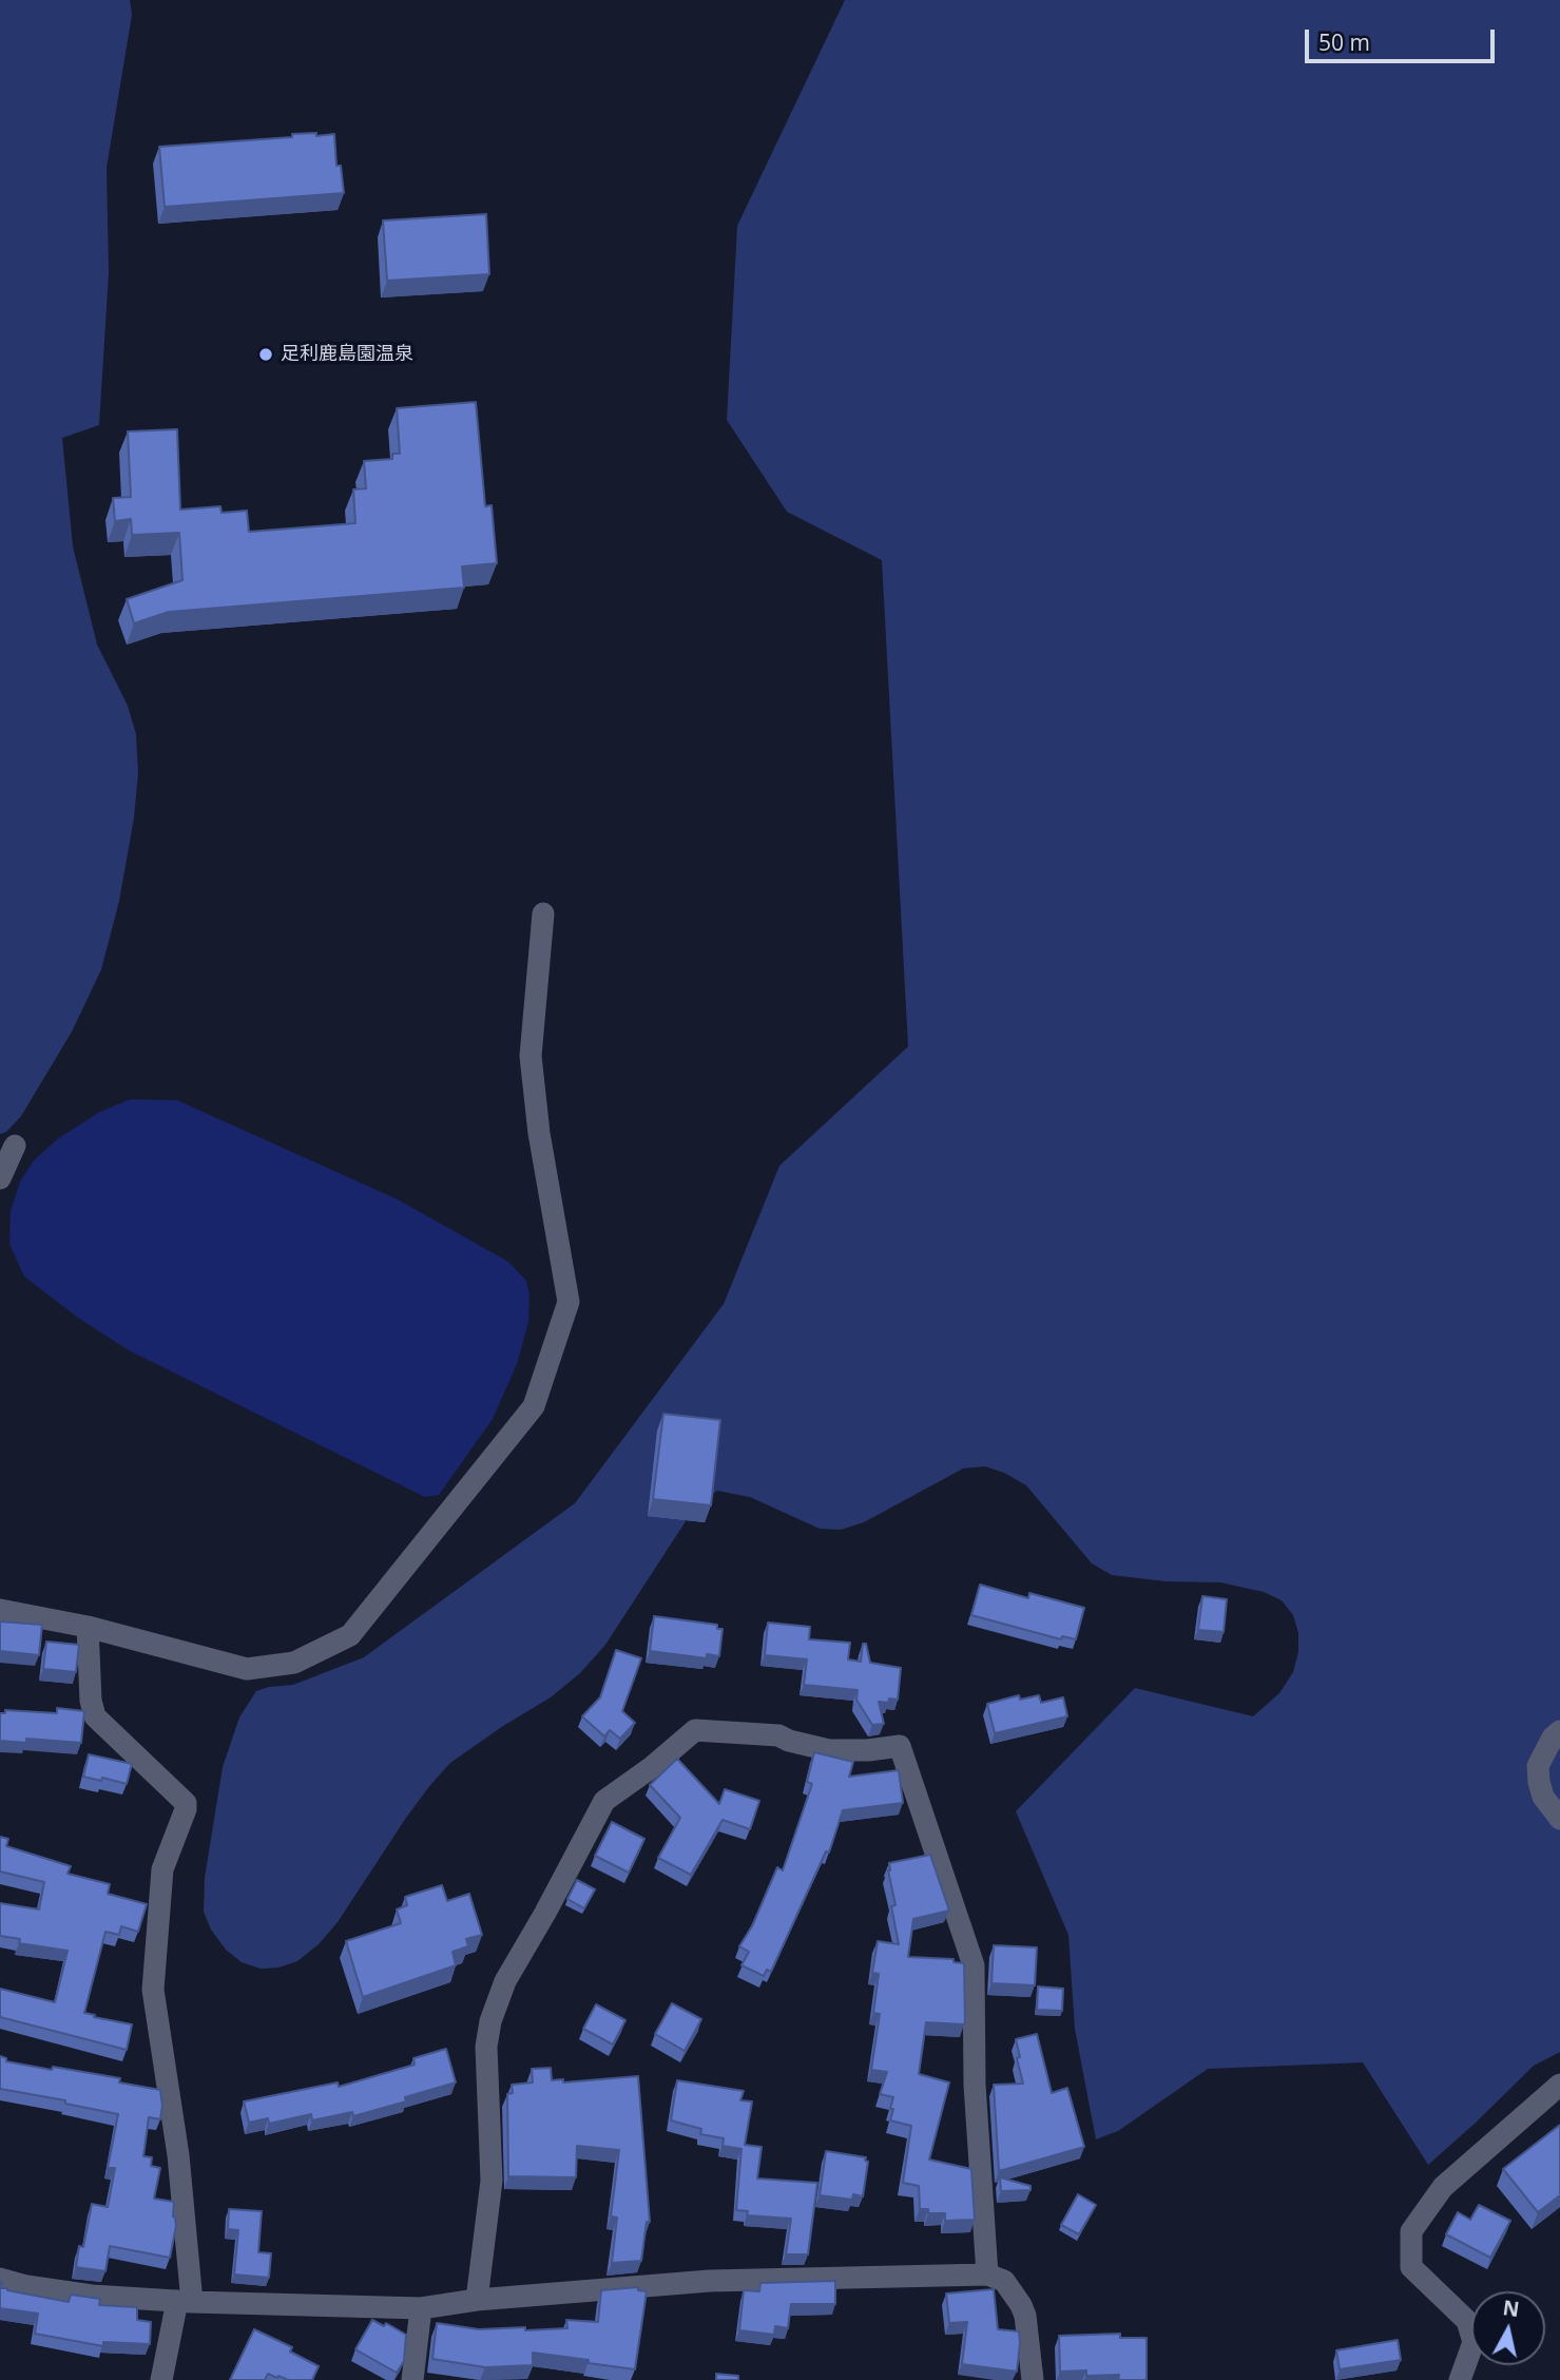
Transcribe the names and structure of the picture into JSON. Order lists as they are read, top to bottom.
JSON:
{
  "places": ["足利鹿島園温泉"],
  "scale_bar": "50 m",
  "north": "top"
}
